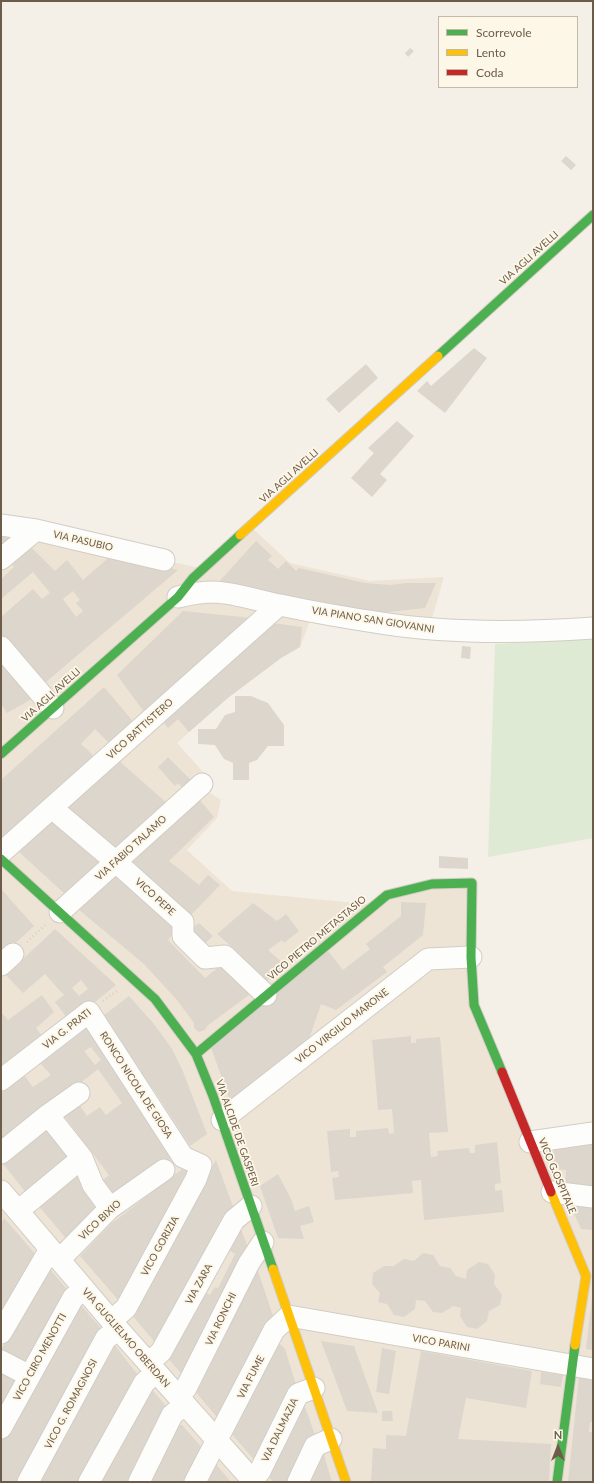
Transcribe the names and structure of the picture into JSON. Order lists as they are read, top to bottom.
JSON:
{
  "streets": {
    "street": [
      "VIA AGLI AVELLI",
      "VIA PASUBIO",
      "VIA PIANO SAN GIOVANNI",
      "VICO BATTISTERO",
      "VIA FABIO TALAMO",
      "VICO PEPE",
      "VICO PIETRO METASTASIO",
      "VICO VIRGILIO MARONE",
      "VIA G. PRATI",
      "RONCO NICOLA DE GIOSA",
      "VIA ALCIDE DE GASPERI",
      "VICO G.OSPITALE",
      "VICO BIXIO",
      "VICO GORIZIA",
      "VIA ZARA",
      "VIA RONCHI",
      "VIA GUGLIELMO OBERDAN",
      "VICO PARINI",
      "VICO CIRO MENOTTI",
      "VIA FUME",
      "VICO G. ROMAGNOSI",
      "VIA DALMAZIA"
    ]
  },
  "crossings": [
    ["VIA AGLI AVELLI", "VIA PIANO SAN GIOVANNI"],
    ["VIA PIANO SAN GIOVANNI", "VICO BATTISTERO"],
    ["VICO BATTISTERO", "VICO PEPE"],
    ["VIA FABIO TALAMO", "VICO PEPE"],
    ["VIA FABIO TALAMO", "VIA ALCIDE DE GASPERI"],
    ["VICO PEPE", "VICO PIETRO METASTASIO"],
    ["VICO PIETRO METASTASIO", "VIA ALCIDE DE GASPERI"],
    ["VICO PIETRO METASTASIO", "VICO G.OSPITALE"],
    ["VICO VIRGILIO MARONE", "VIA ALCIDE DE GASPERI"],
    ["VICO VIRGILIO MARONE", "VICO G.OSPITALE"],
    ["VIA G. PRATI", "RONCO NICOLA DE GIOSA"],
    ["VIA G. PRATI", "VIA ALCIDE DE GASPERI"],
    ["RONCO NICOLA DE GIOSA", "VICO GORIZIA"],
    ["VIA ALCIDE DE GASPERI", "VIA ZARA"],
    ["VIA ALCIDE DE GASPERI", "VIA RONCHI"],
    ["VIA ALCIDE DE GASPERI", "VICO PARINI"],
    ["VIA ALCIDE DE GASPERI", "VIA FUME"],
    ["VIA ALCIDE DE GASPERI", "VIA DALMAZIA"],
    ["VICO G.OSPITALE", "VICO PARINI"],
    ["VICO BIXIO", "VIA GUGLIELMO OBERDAN"],
    ["VICO GORIZIA", "VIA GUGLIELMO OBERDAN"],
    ["VICO GORIZIA", "VICO G. ROMAGNOSI"],
    ["VIA ZARA", "VIA GUGLIELMO OBERDAN"],
    ["VIA RONCHI", "VIA GUGLIELMO OBERDAN"],
    ["VIA GUGLIELMO OBERDAN", "VICO CIRO MENOTTI"],
    ["VIA GUGLIELMO OBERDAN", "VIA FUME"],
    ["VIA GUGLIELMO OBERDAN", "VICO G. ROMAGNOSI"],
    ["VIA GUGLIELMO OBERDAN", "VIA DALMAZIA"],
    ["VICO PARINI", "VIA FUME"]
  ],
  "legend": ["Scorrevole", "Lento", "Coda"],
  "north": "top"
}
